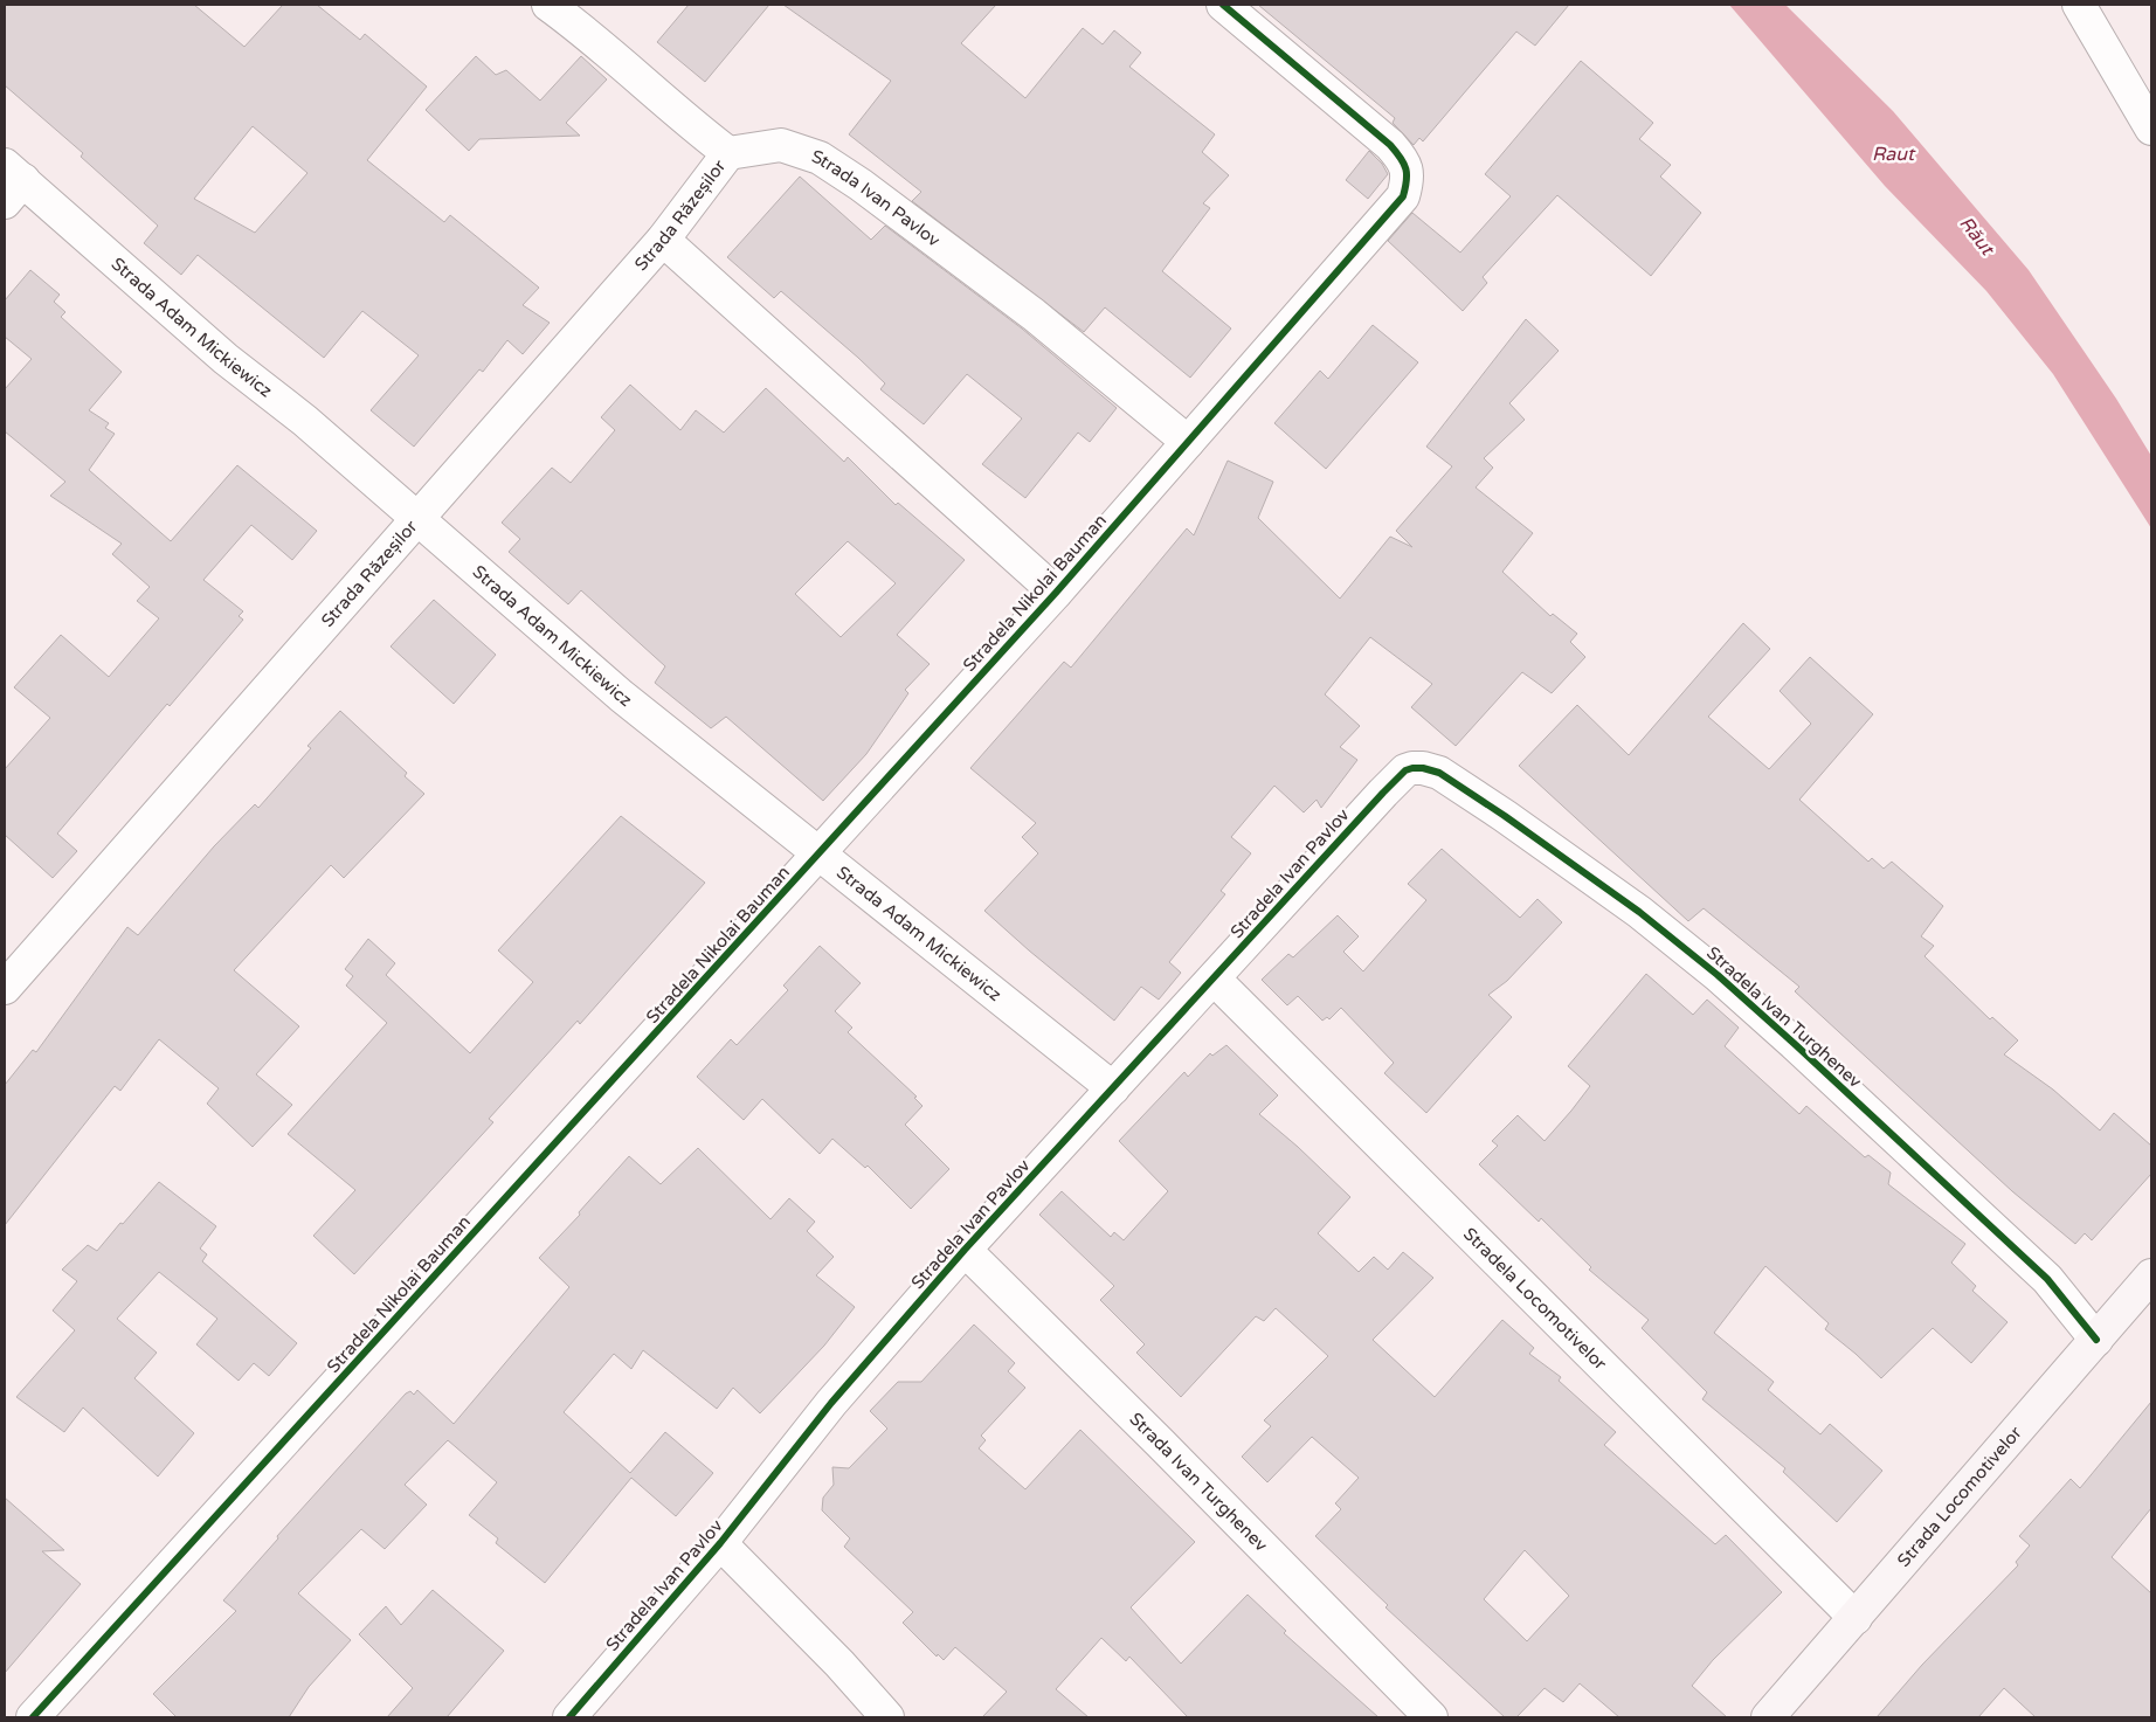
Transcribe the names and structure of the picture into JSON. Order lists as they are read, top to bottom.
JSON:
{
  "streets": {
    "main road": ["Strada Locomotivelor"],
    "street": [
      "Strada Ivan Pavlov",
      "Strada Răzeșilor",
      "Strada Adam Mickiewicz",
      "Stradela Nikolai Bauman",
      "Stradela Ivan Pavlov",
      "Stradela Ivan Turghenev",
      "Stradela Locomotivelor",
      "Strada Ivan Turghenev"
    ]
  },
  "crossings": [
    ["Strada Ivan Pavlov", "Strada Răzeșilor"],
    ["Strada Ivan Pavlov", "Stradela Nikolai Bauman"],
    ["Strada Răzeșilor", "Strada Adam Mickiewicz"],
    ["Strada Adam Mickiewicz", "Stradela Nikolai Bauman"],
    ["Strada Adam Mickiewicz", "Stradela Ivan Pavlov"],
    ["Stradela Ivan Pavlov", "Stradela Ivan Turghenev"],
    ["Stradela Ivan Pavlov", "Stradela Locomotivelor"],
    ["Stradela Ivan Pavlov", "Strada Ivan Turghenev"],
    ["Stradela Ivan Turghenev", "Strada Locomotivelor"],
    ["Stradela Locomotivelor", "Strada Locomotivelor"]
  ],
  "water": ["Raut", "Răut"]
}
